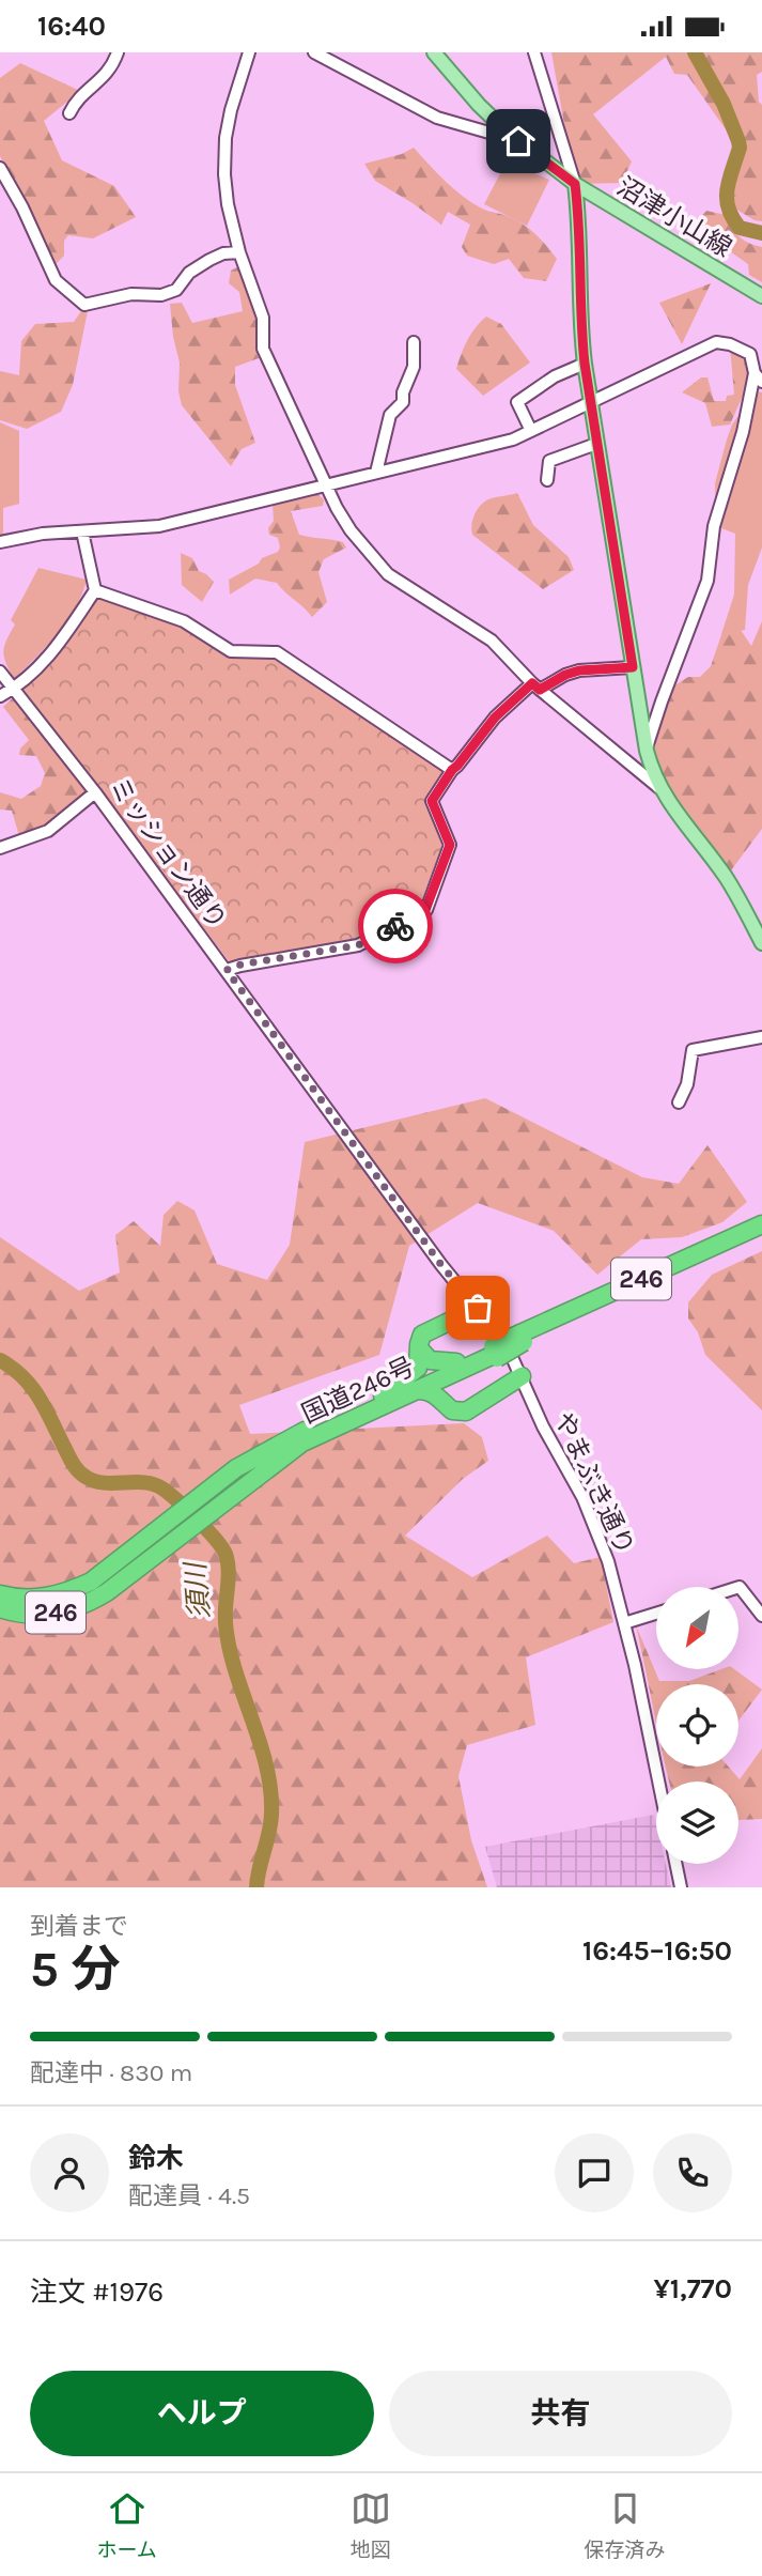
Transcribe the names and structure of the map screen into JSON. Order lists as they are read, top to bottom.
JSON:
{
  "streets": {
    "highway": ["246", "国道246号"],
    "main road": ["沼津小山線"],
    "street": ["ミッション通り", "やまぶき通り"]
  },
  "crossings": [
    ["ミッション通り", "やまぶき通り"]
  ],
  "water": ["須川"],
  "north": "bottom left",
  "page": {
    "status": "16:40",
    "heading": ["5 分", "到着まで", "16:45–16:50"],
    "panel": [
      "鈴木",
      "配達員 · 4.5",
      "注文 #1976",
      "¥1,770"
    ],
    "bar": "配達中 · 830 m",
    "buttons": ["ヘルプ", "共有"],
    "tabs": ["ホーム", "地図", "保存済み"]
  }
}
